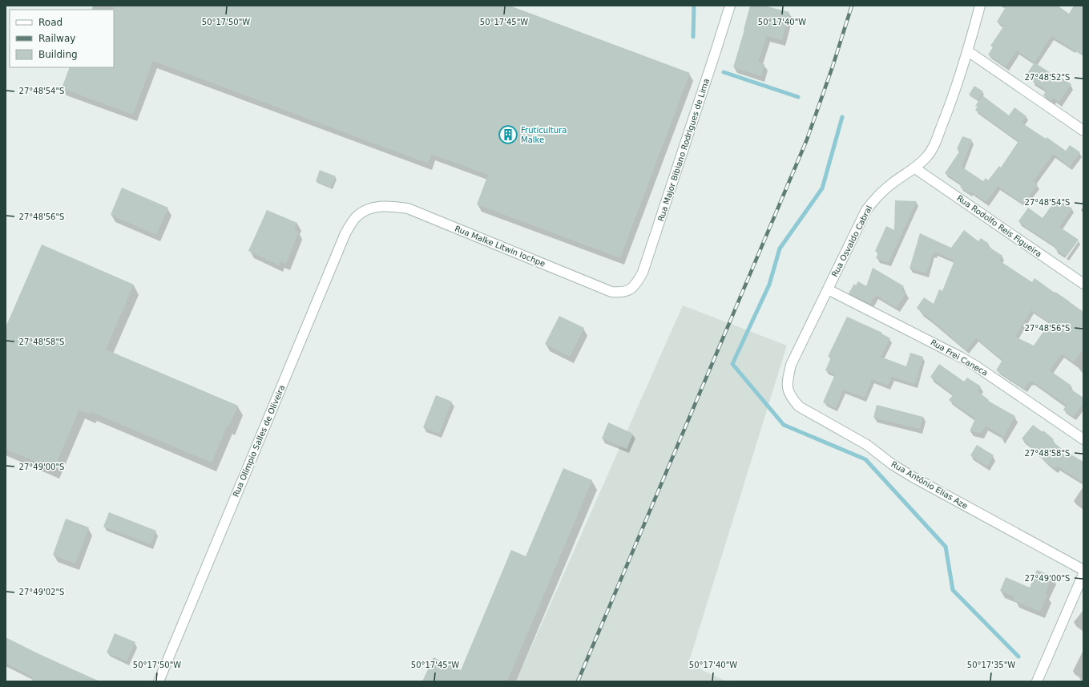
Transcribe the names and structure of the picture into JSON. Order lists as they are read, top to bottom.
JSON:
{
  "streets": {
    "street": [
      "Rua Major Bibiano Rodrigues de Lima",
      "Rua Rodolfo Reis Figueira",
      "Rua Osvaldo Cabral",
      "Rua Malke Litwin Iochpe",
      "Rua Frei Caneca",
      "Rua Olímpio Salles de Oliveira",
      "Rua Antônio Elias Aze"
    ]
  },
  "crossings": [
    ["Rua Major Bibiano Rodrigues de Lima", "Rua Malke Litwin Iochpe"],
    ["Rua Rodolfo Reis Figueira", "Rua Osvaldo Cabral"],
    ["Rua Osvaldo Cabral", "Rua Frei Caneca"],
    ["Rua Osvaldo Cabral", "Rua Antônio Elias Aze"],
    ["Rua Malke Litwin Iochpe", "Rua Olímpio Salles de Oliveira"]
  ],
  "places": {
    "building": ["Fruticultura Malke"]
  },
  "legend": ["Road", "Railway", "Building"],
  "coordinates": [
    "50°17'50\"W",
    "50°17'45\"W",
    "50°17'40\"W",
    "27°48'52\"S",
    "27°48'54\"S",
    "27°48'56\"S",
    "27°48'58\"S",
    "27°49'00\"S",
    "27°49'02\"S",
    "50°17'35\"W"
  ]
}
